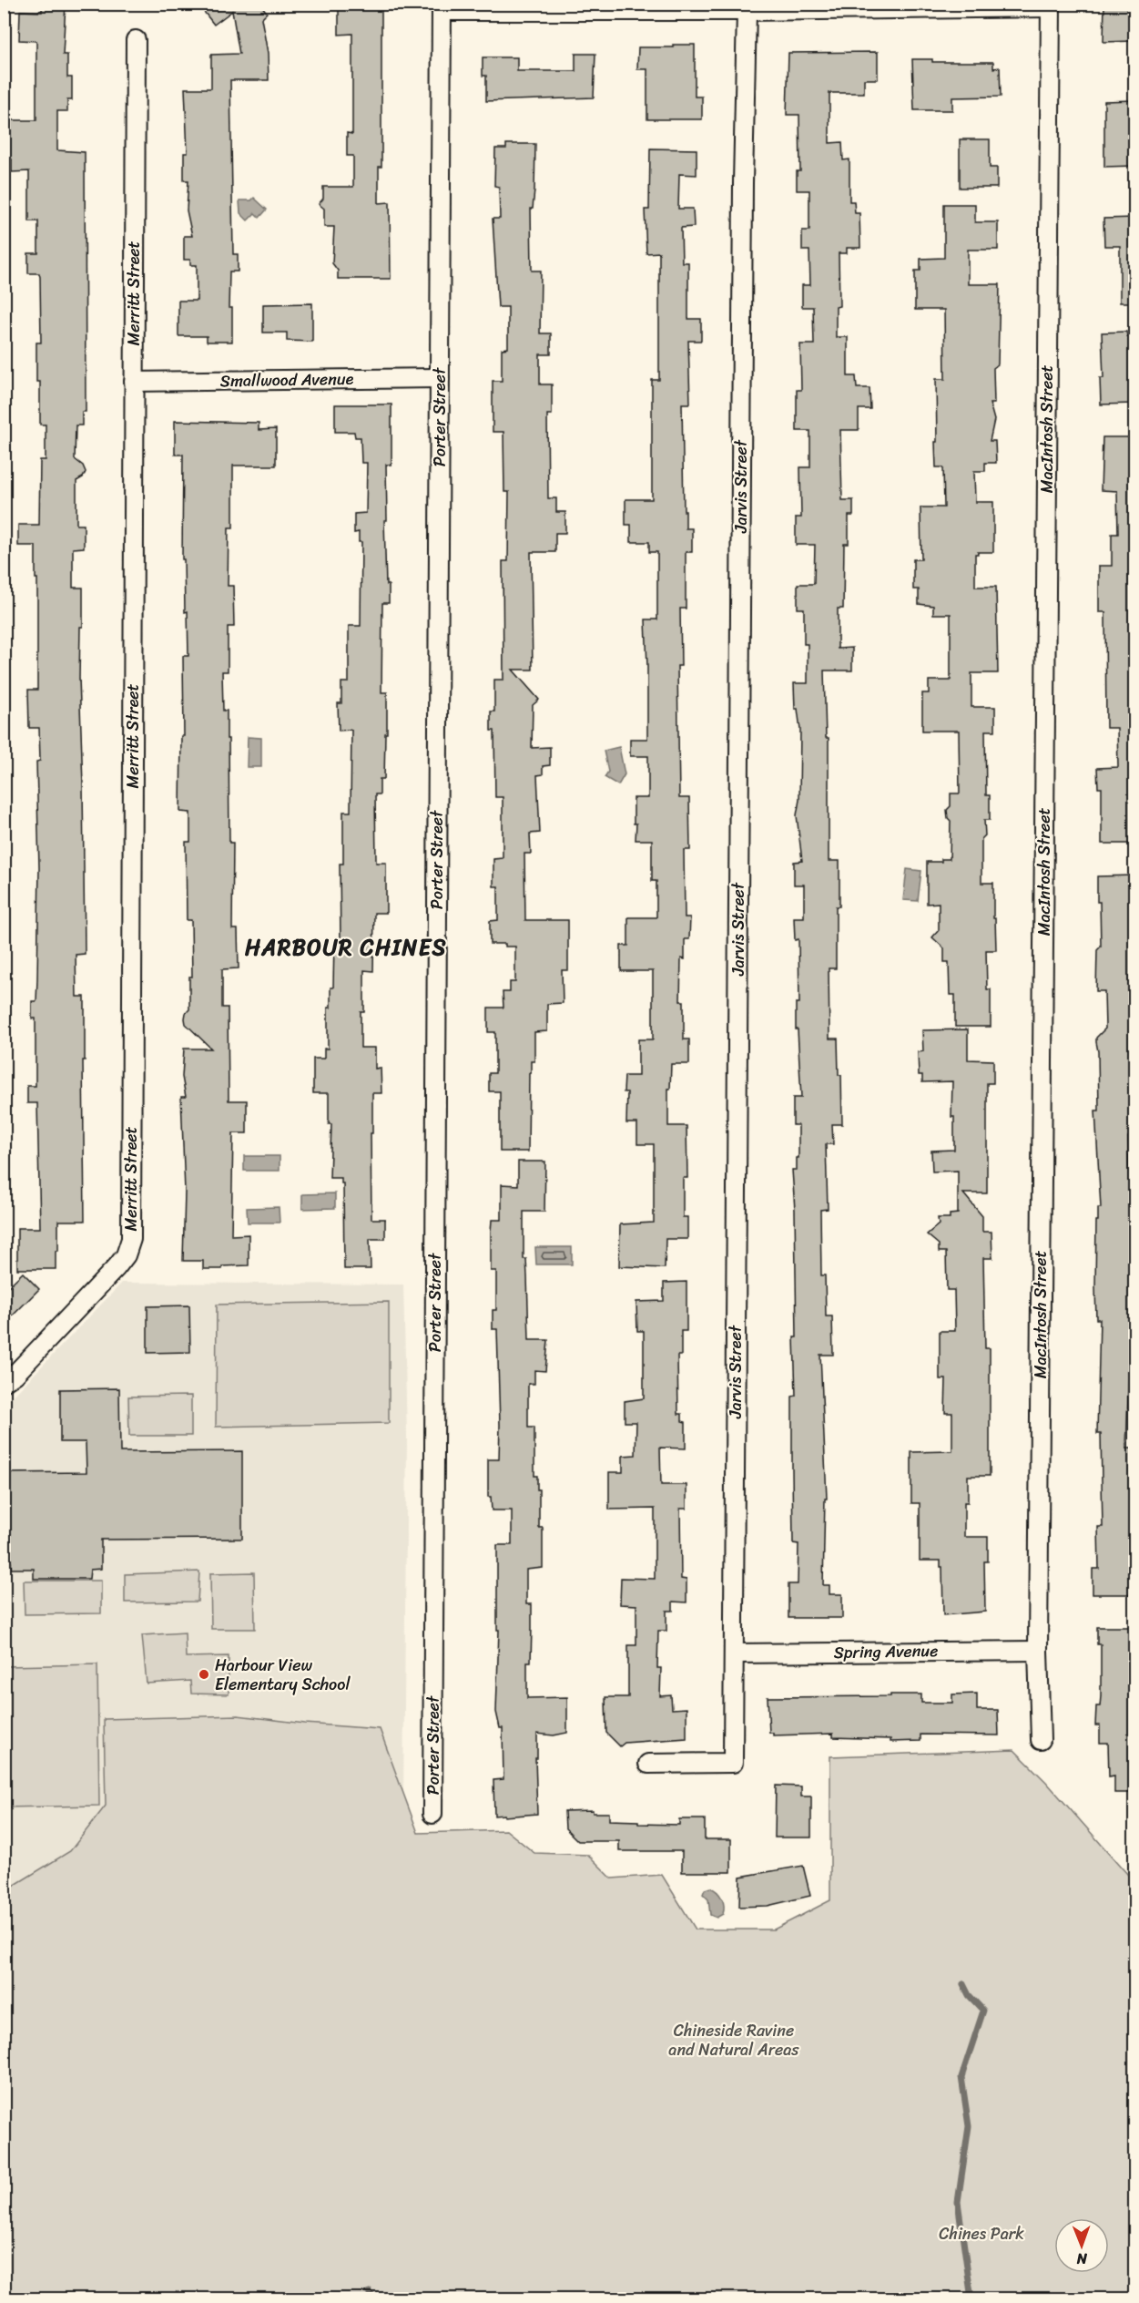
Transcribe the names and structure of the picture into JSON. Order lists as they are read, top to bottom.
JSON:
{
  "streets": {
    "street": [
      "Merritt Street",
      "Smallwood Avenue",
      "Porter Street",
      "MacIntosh Street",
      "Jarvis Street",
      "Spring Avenue"
    ]
  },
  "crossings": [
    ["Merritt Street", "Smallwood Avenue"],
    ["Smallwood Avenue", "Porter Street"],
    ["MacIntosh Street", "Spring Avenue"],
    ["Jarvis Street", "Spring Avenue"]
  ],
  "districts": ["HARBOUR CHINES"],
  "parks": ["Chineside Ravine and Natural Areas", "Chines Park"],
  "places": ["Harbour View Elementary School"],
  "north": "bottom"
}
